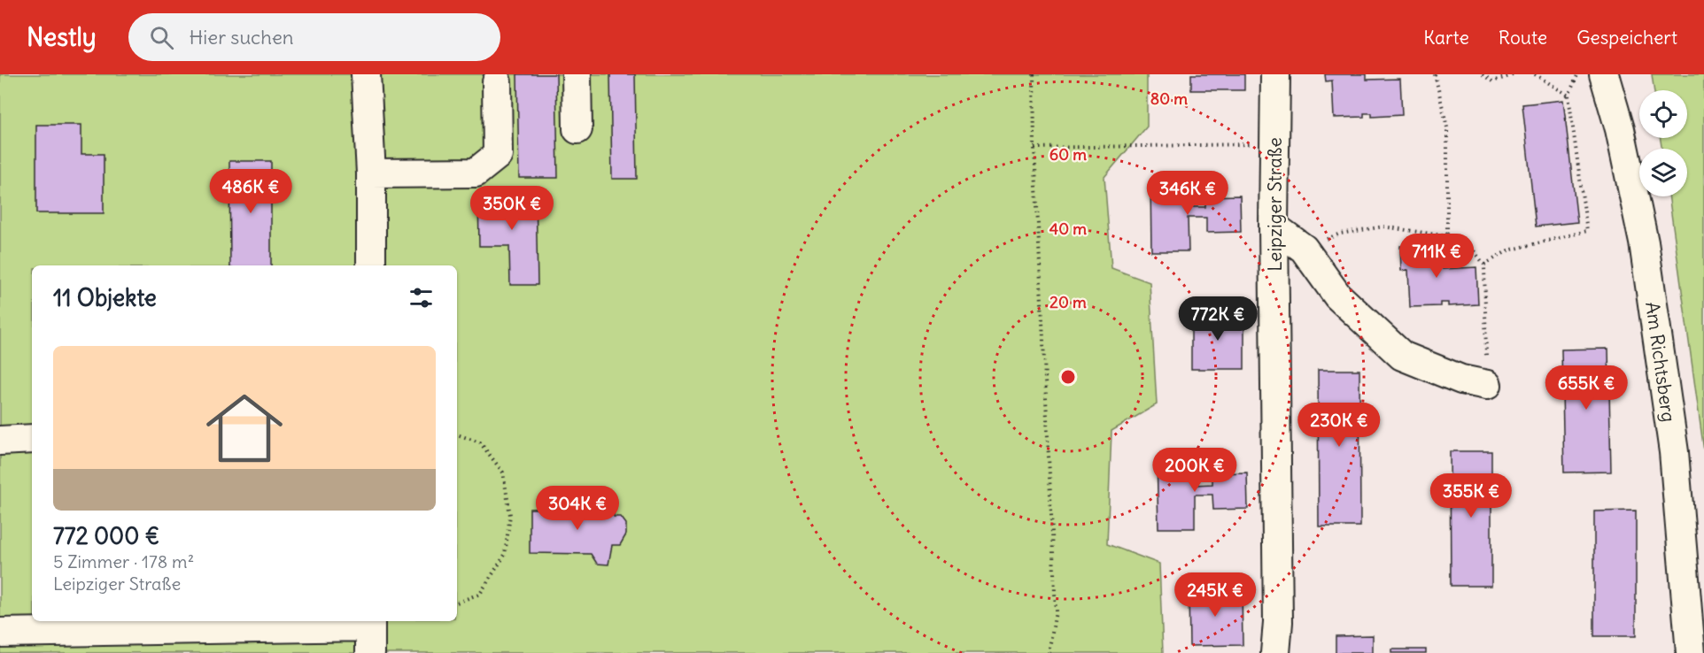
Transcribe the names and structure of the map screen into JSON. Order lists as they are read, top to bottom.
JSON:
{
  "streets": {
    "street": ["Leipziger Straße", "Am Richtsberg"]
  },
  "page": {
    "header": "Nestly",
    "search": "Hier suchen",
    "nav": ["Karte", "Route", "Gespeichert"],
    "price": [
      "486K €",
      "346K €",
      "350K €",
      "711K €",
      "772K €",
      "655K €",
      "230K €",
      "200K €",
      "355K €",
      "304K €",
      "245K €"
    ],
    "heading": "11 Objekte",
    "list": [
      {
        "name": "772 000 €",
        "note": "5 Zimmer · 178 m² · Leipziger Straße"
      }
    ]
  },
  "rings": [
    "80 m",
    "60 m",
    "40 m",
    "20 m"
  ]
}
